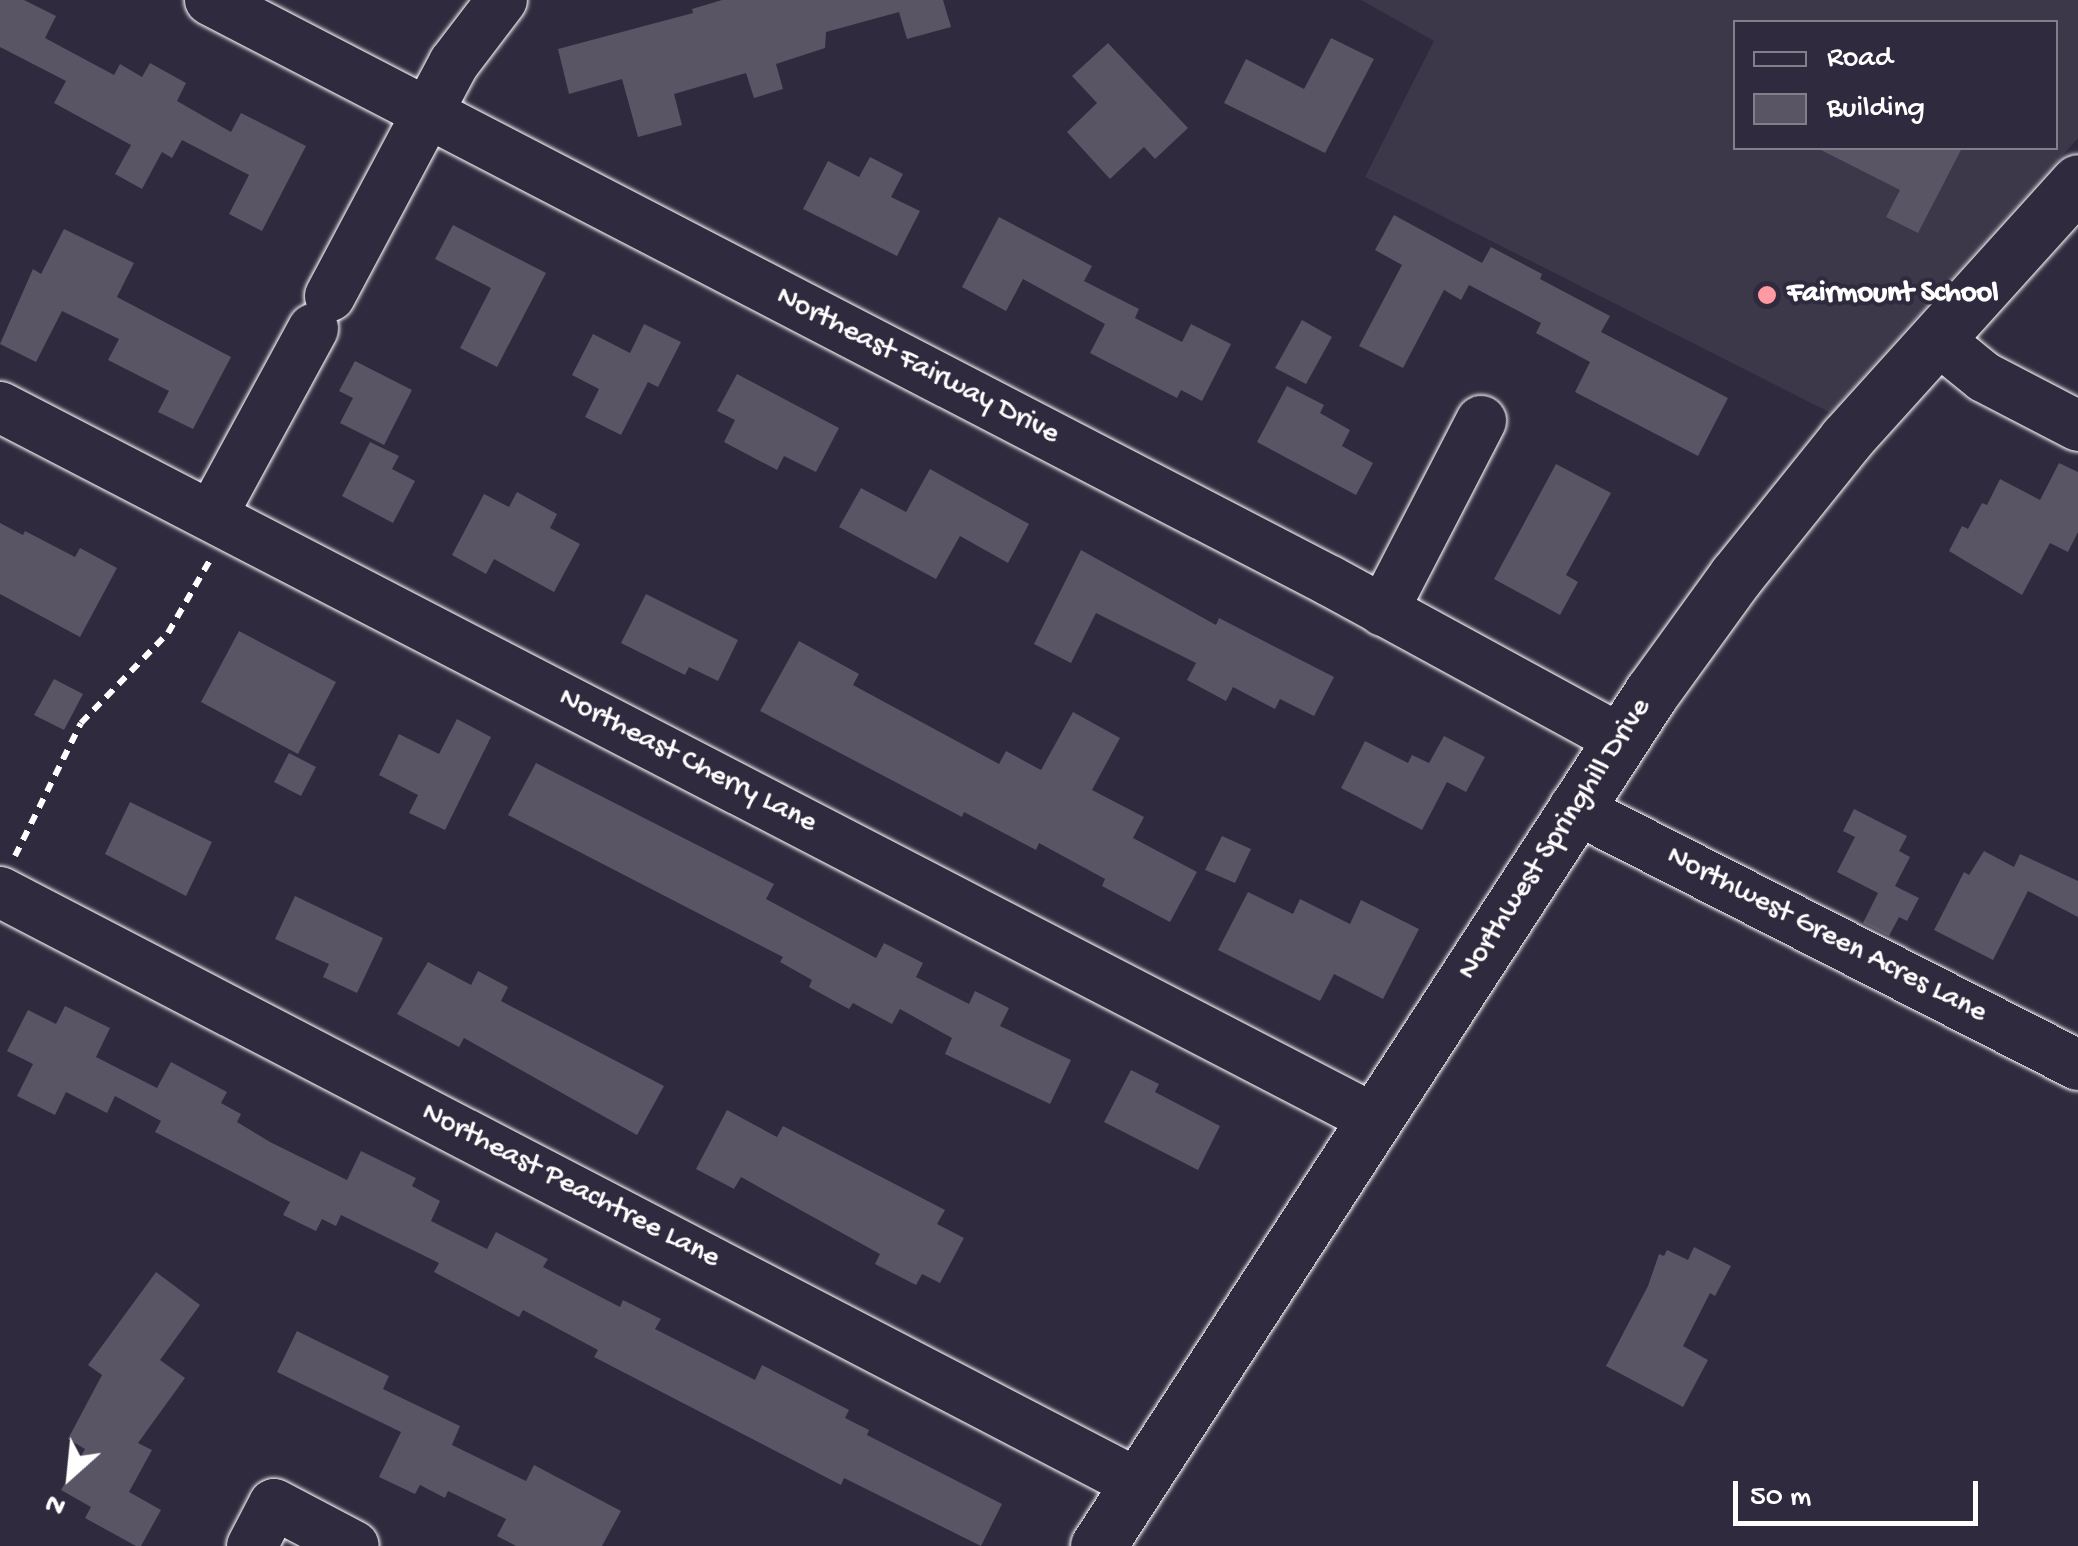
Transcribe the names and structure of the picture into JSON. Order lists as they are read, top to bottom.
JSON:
{
  "streets": {
    "main road": ["Northwest Springhill Drive"],
    "street": [
      "Northeast Fairway Drive",
      "Northeast Cherry Lane",
      "Northwest Green Acres Lane",
      "Northeast Peachtree Lane"
    ]
  },
  "crossings": [
    ["Northeast Fairway Drive", "Northwest Springhill Drive"],
    ["Northeast Cherry Lane", "Northwest Springhill Drive"],
    ["Northwest Springhill Drive", "Northwest Green Acres Lane"],
    ["Northwest Springhill Drive", "Northeast Peachtree Lane"]
  ],
  "places": ["Fairmount School"],
  "legend": ["Road", "Building"],
  "scale_bar": "50 m",
  "north": "bottom left"
}
